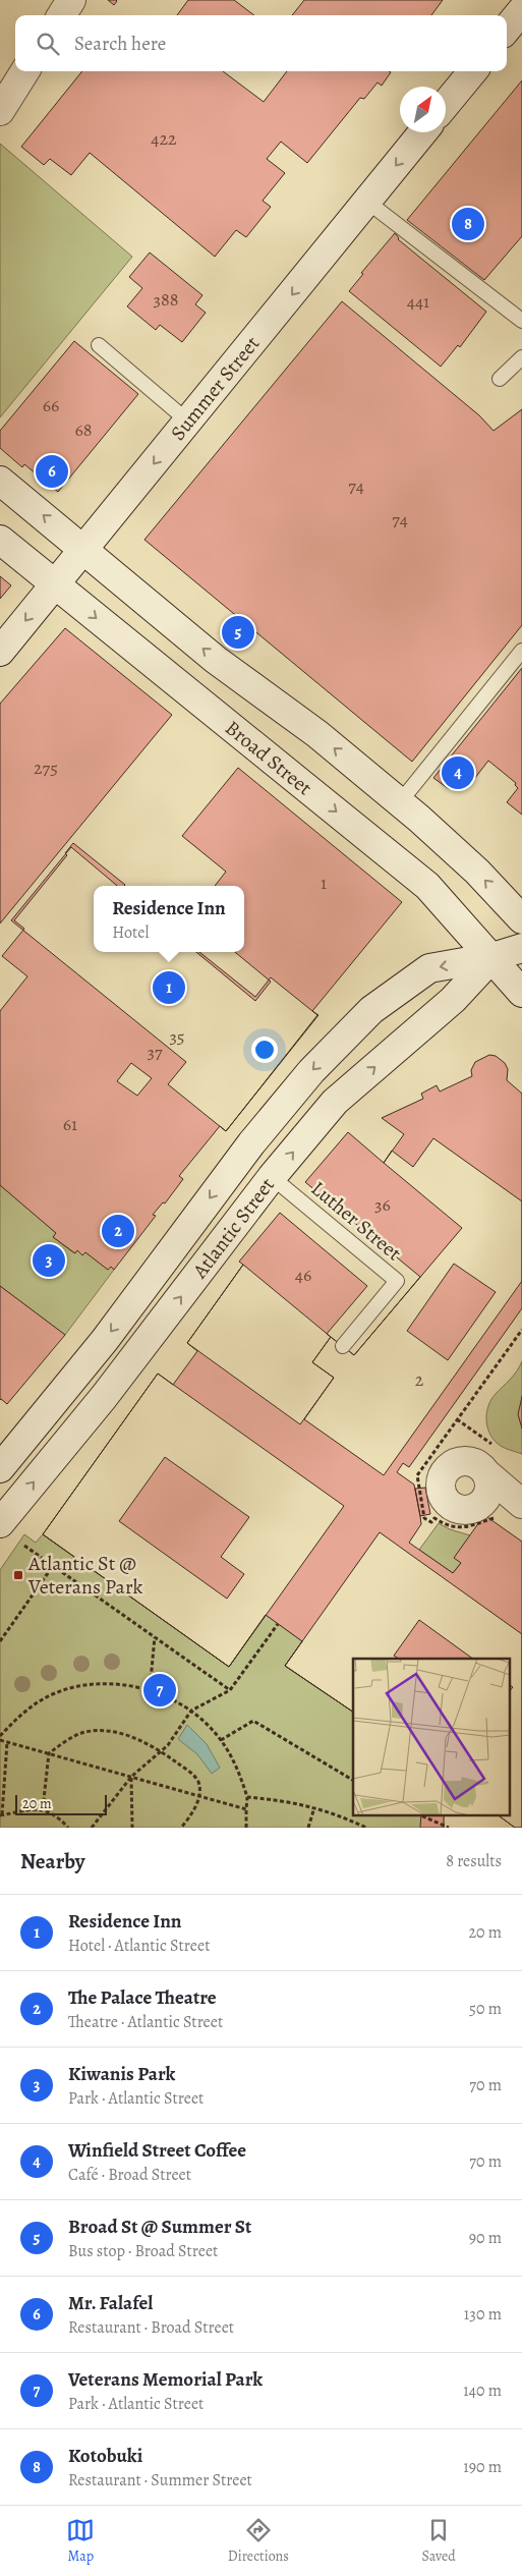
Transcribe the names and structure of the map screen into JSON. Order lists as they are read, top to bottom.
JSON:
{
  "streets": {
    "main road": ["Summer Street", "Broad Street", "Atlantic Street"],
    "lane": ["Luther Street"]
  },
  "crossings": [
    ["Summer Street", "Broad Street"],
    ["Broad Street", "Atlantic Street"],
    ["Luther Street", "Atlantic Street"]
  ],
  "one_way": ["Summer Street"],
  "places": {
    "transit": ["Atlantic St @ Veterans Park"]
  },
  "house_numbers": [
    "422",
    "388",
    "441",
    "66",
    "68",
    "74",
    "74",
    "275",
    "1",
    "35",
    "37",
    "61",
    "36",
    "46",
    "2"
  ],
  "scale_bar": "20 m",
  "north": "top right",
  "page": {
    "search": "Search here",
    "pins": [
      "8",
      "6",
      "5",
      "4",
      "1",
      "2",
      "3",
      "7"
    ],
    "popup": ["Residence Inn", "Hotel"],
    "scale": "20 m",
    "heading": ["Nearby", "8 results"],
    "list": [
      {
        "mark": "1",
        "name": "Residence Inn",
        "note": "Hotel · Atlantic Street",
        "value": "20 m"
      },
      {
        "mark": "2",
        "name": "The Palace Theatre",
        "note": "Theatre · Atlantic Street",
        "value": "50 m"
      },
      {
        "mark": "3",
        "name": "Kiwanis Park",
        "note": "Park · Atlantic Street",
        "value": "70 m"
      },
      {
        "mark": "4",
        "name": "Winfield Street Coffee",
        "note": "Café · Broad Street",
        "value": "70 m"
      },
      {
        "mark": "5",
        "name": "Broad St @ Summer St",
        "note": "Bus stop · Broad Street",
        "value": "90 m"
      },
      {
        "mark": "6",
        "name": "Mr. Falafel",
        "note": "Restaurant · Broad Street",
        "value": "130 m"
      },
      {
        "mark": "7",
        "name": "Veterans Memorial Park",
        "note": "Park · Atlantic Street",
        "value": "140 m"
      },
      {
        "mark": "8",
        "name": "Kotobuki",
        "note": "Restaurant · Summer Street",
        "value": "190 m"
      }
    ],
    "nav": ["Map", "Directions", "Saved"]
  }
}
